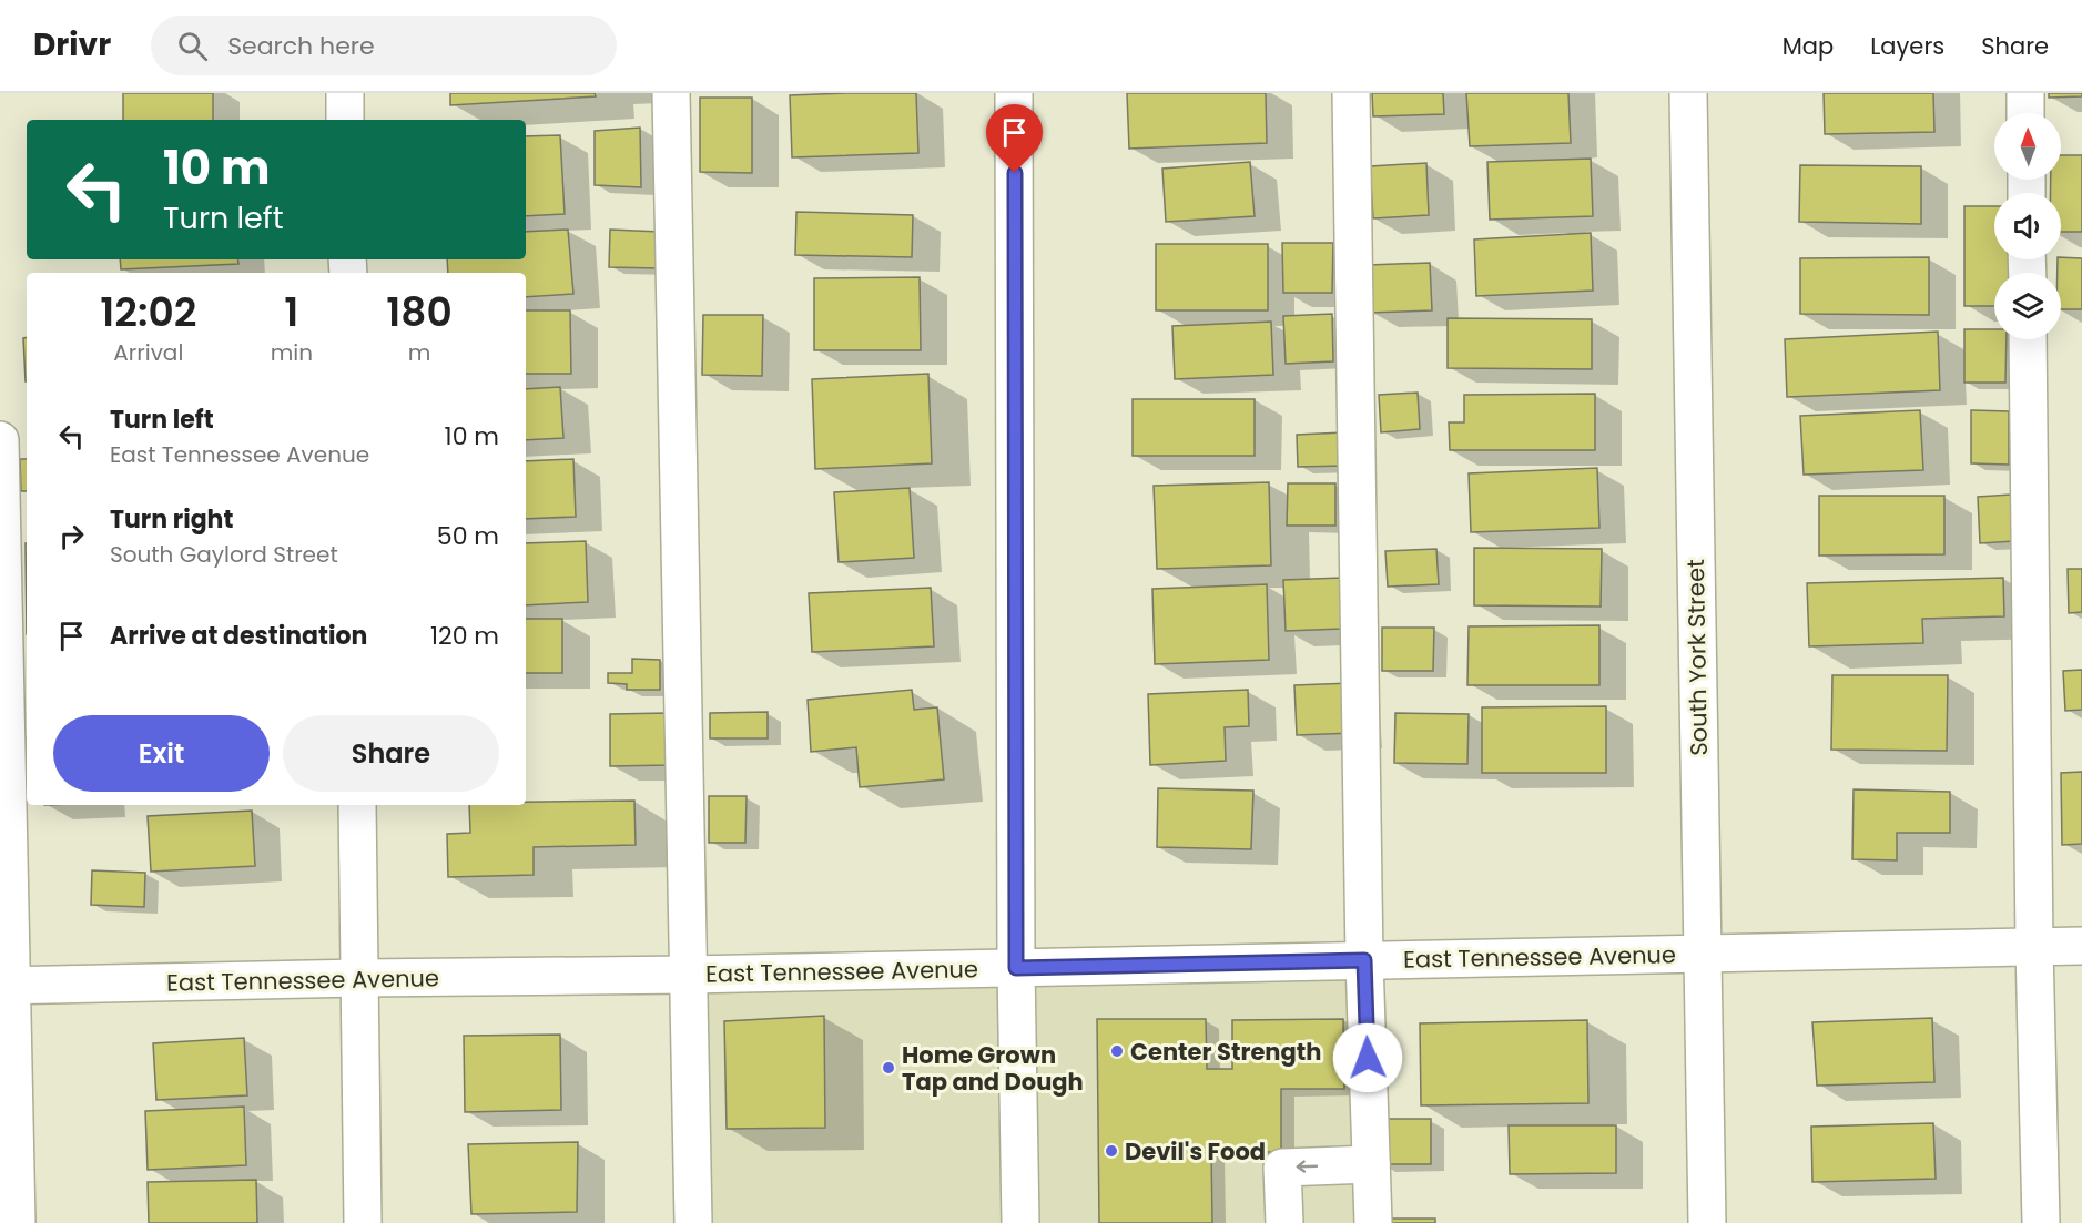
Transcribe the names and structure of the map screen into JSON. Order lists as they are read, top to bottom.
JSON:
{
  "streets": {
    "street": ["South York Street", "East Tennessee Avenue"]
  },
  "crossings": [
    ["South York Street", "East Tennessee Avenue"]
  ],
  "places": ["Center Strength", "Home Grown Tap and Dough", "Devil's Food"],
  "north": "top",
  "page": {
    "header": "Drivr",
    "search": "Search here",
    "nav": ["Map", "Layers", "Share"],
    "turn": ["10 m", "Turn left"],
    "eta": [
      "12:02",
      "Arrival",
      "1",
      "min",
      "180",
      "m"
    ],
    "list": [
      {
        "name": "Turn left",
        "note": "East Tennessee Avenue",
        "value": "10 m"
      },
      {
        "name": "Turn right",
        "note": "South Gaylord Street",
        "value": "50 m"
      },
      {
        "name": "Arrive at destination",
        "value": "120 m"
      }
    ],
    "buttons": ["Exit", "Share"]
  }
}
